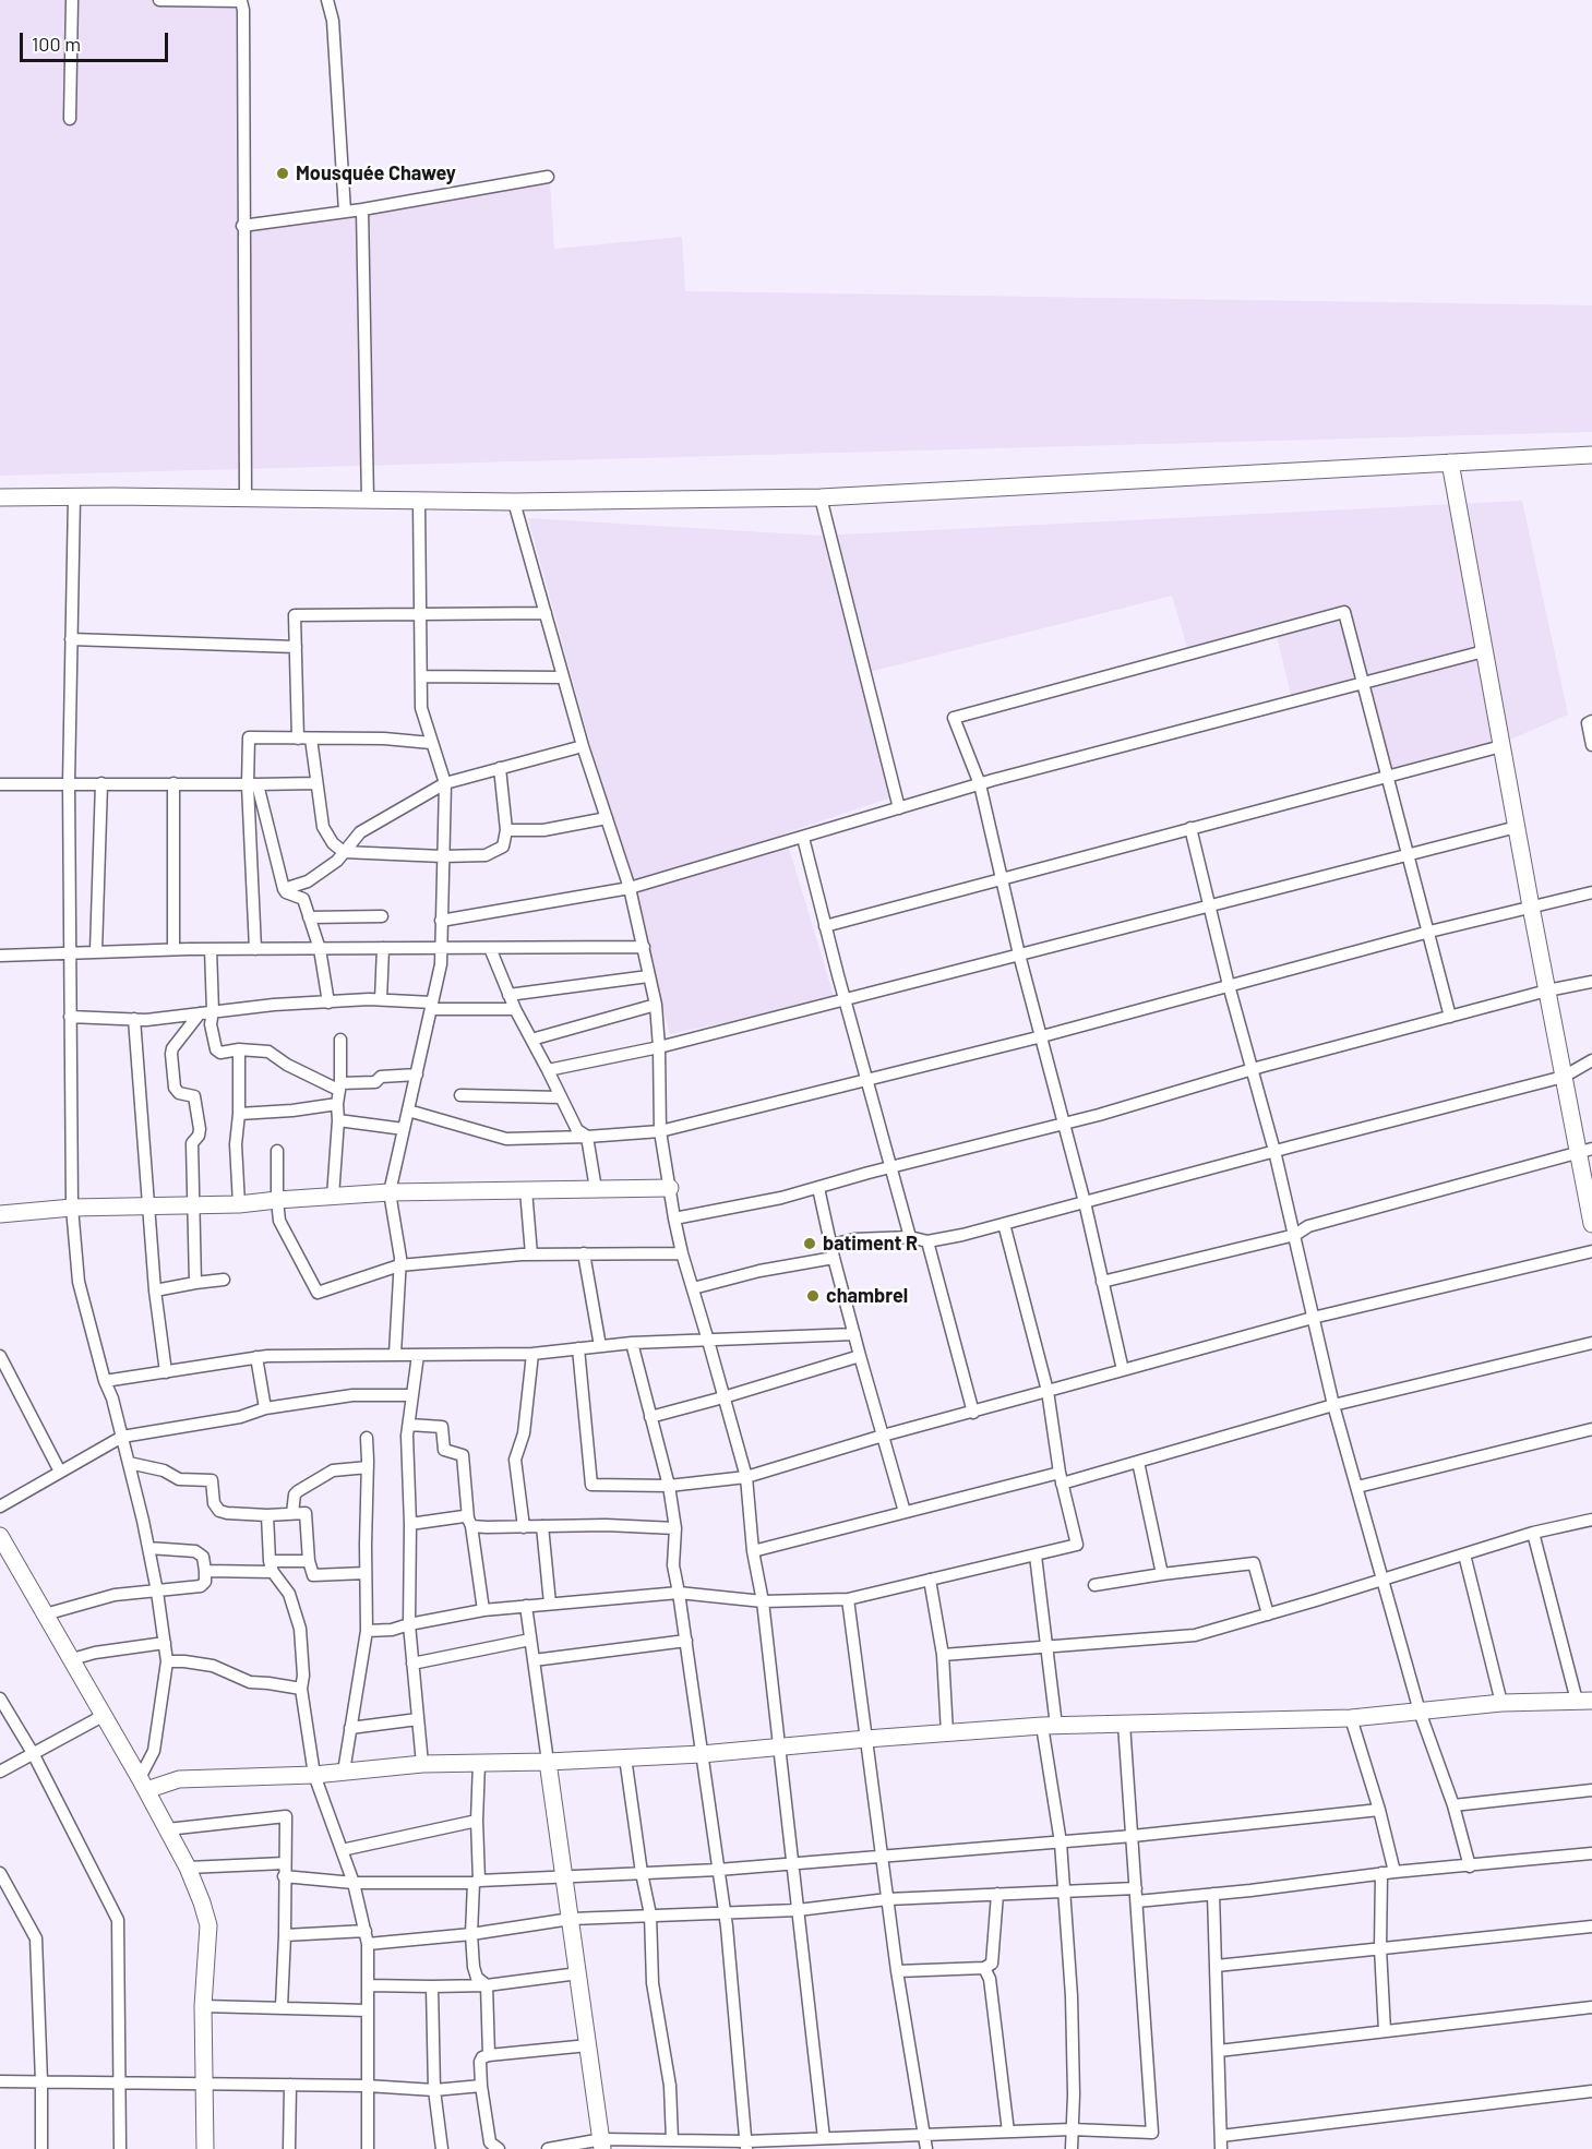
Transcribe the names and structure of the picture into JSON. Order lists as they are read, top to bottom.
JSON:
{
  "places": ["Mousquée Chawey", "batiment R", "chambrel"],
  "scale_bar": "100 m"
}
